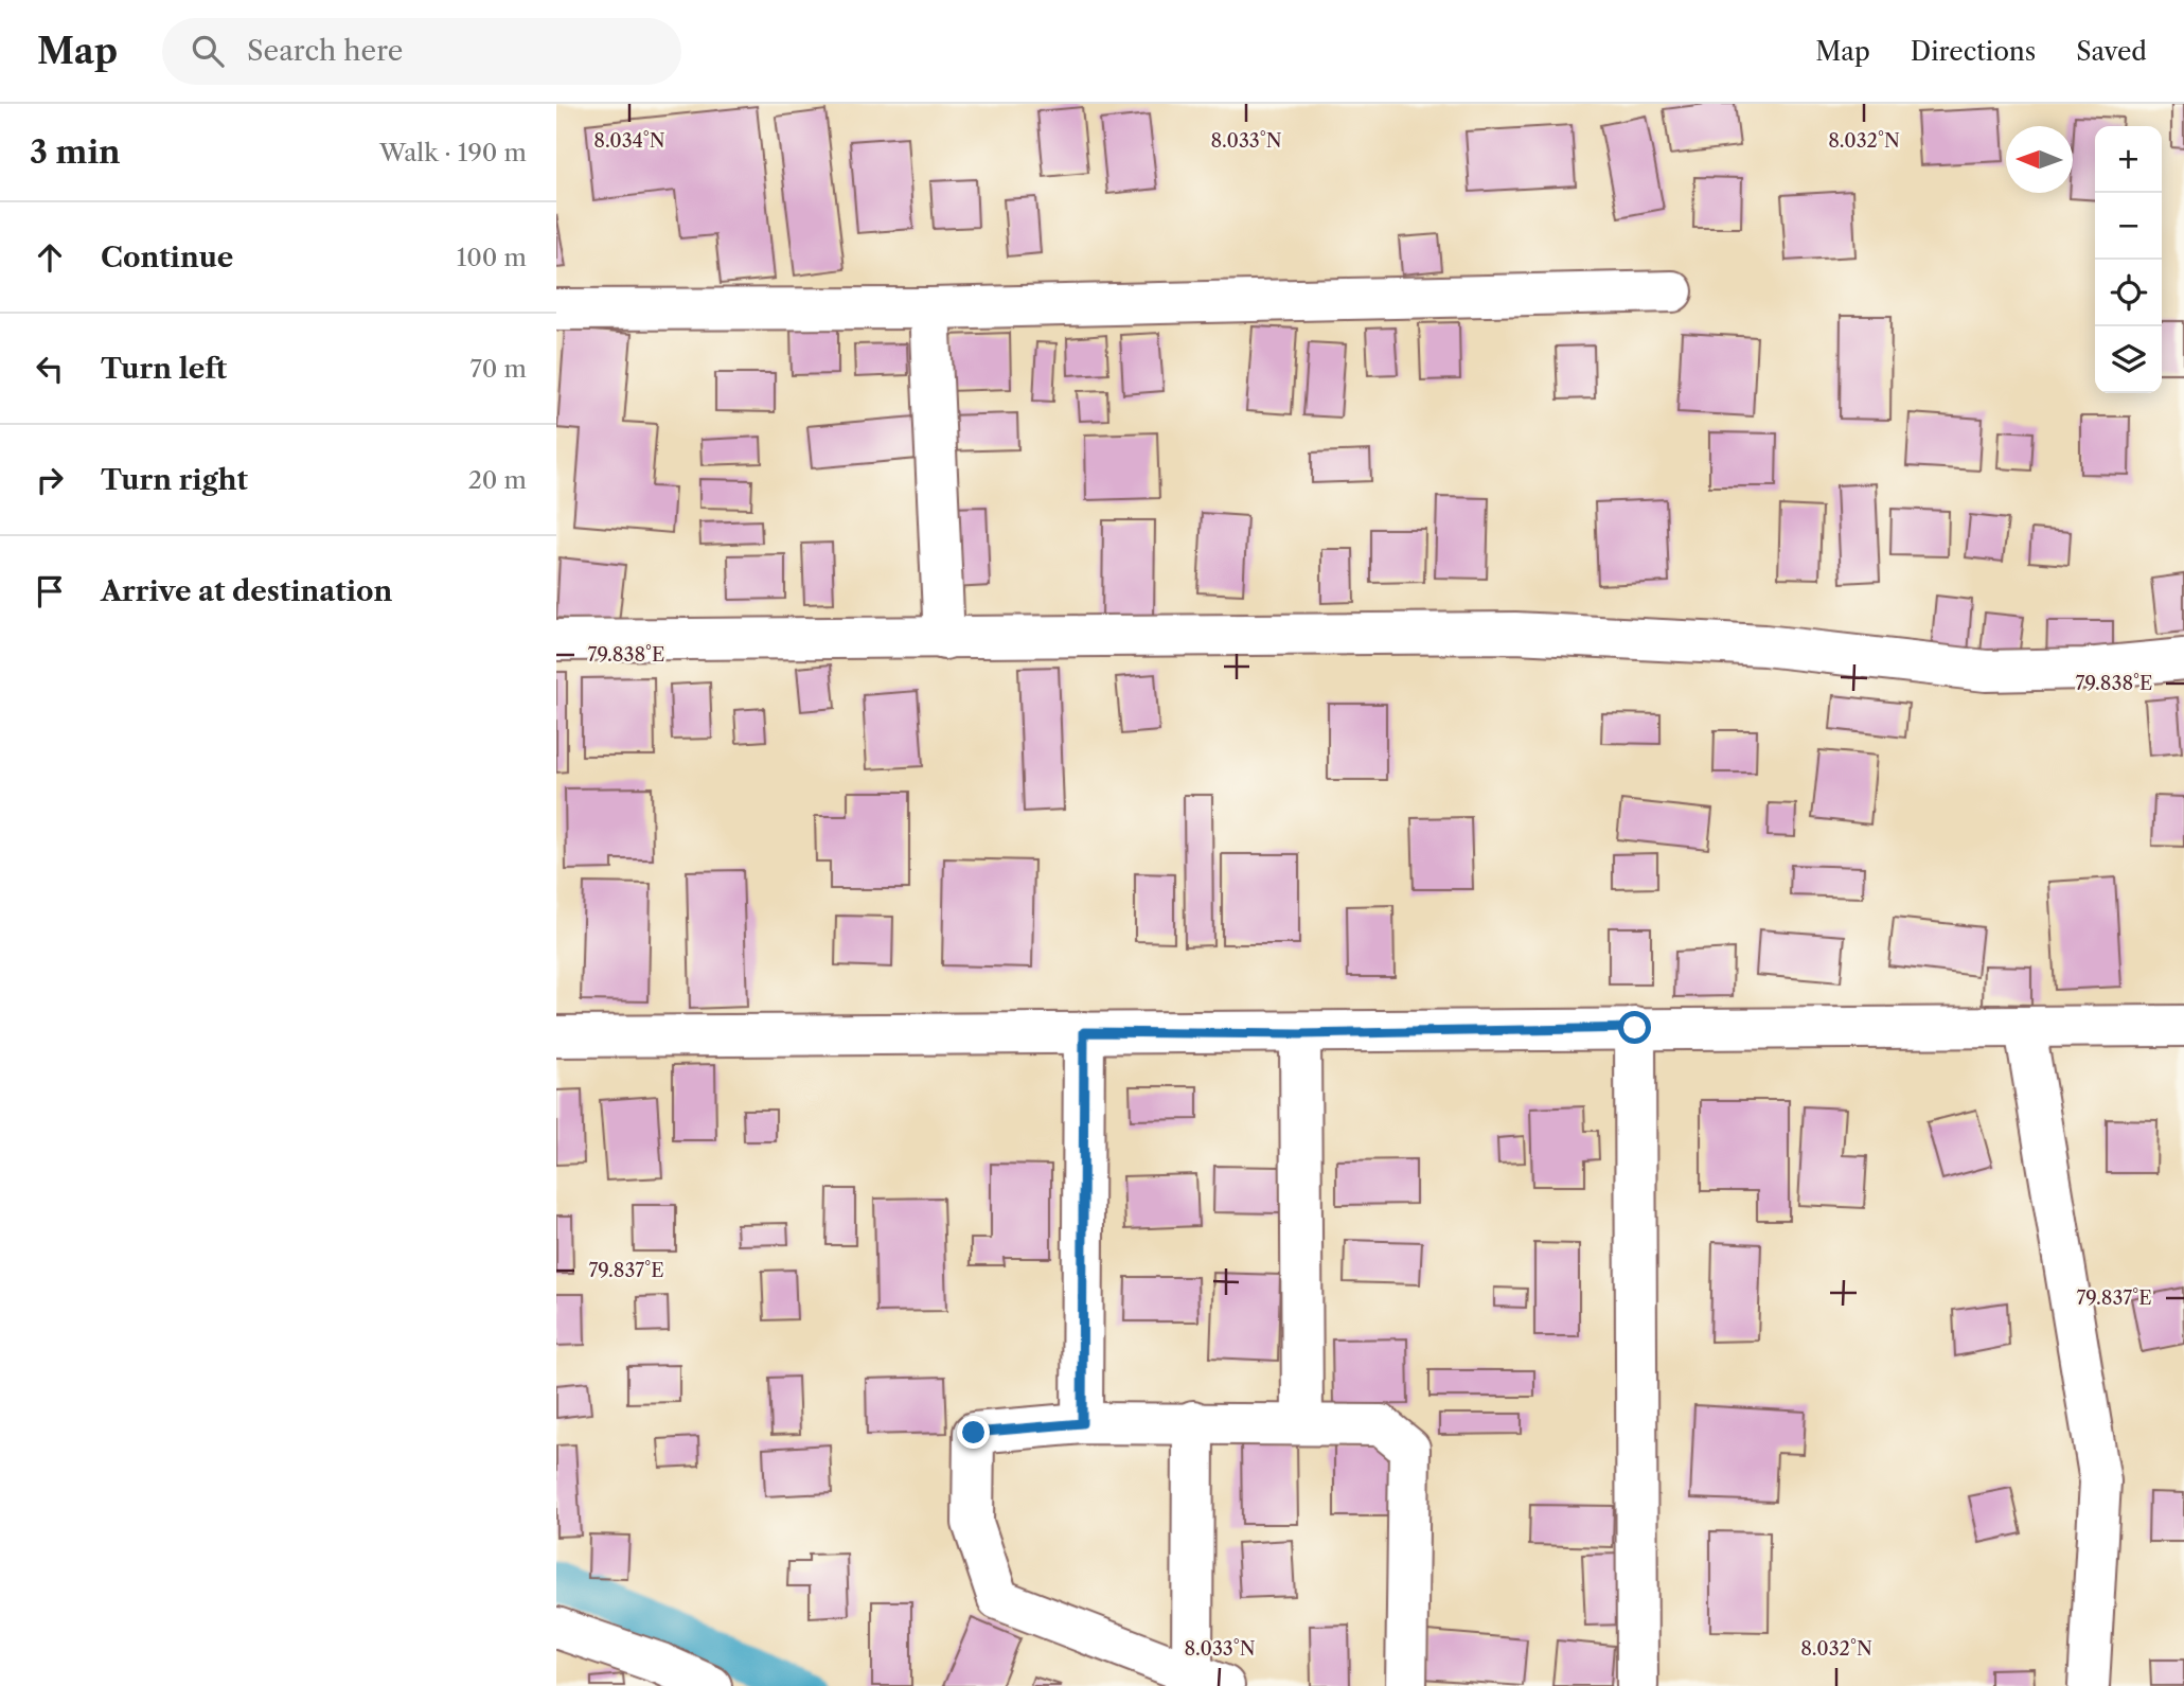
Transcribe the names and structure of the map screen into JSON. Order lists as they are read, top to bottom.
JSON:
{
  "north": "left",
  "page": {
    "header": "Map",
    "search": "Search here",
    "nav": ["Map", "Directions", "Saved"],
    "heading": ["3 min", "Walk · 190 m"],
    "map_buttons": ["+", "−"],
    "list": [
      ["Continue", "100 m"],
      ["Turn left", "70 m"],
      ["Turn right", "20 m"],
      "Arrive at destination"
    ]
  },
  "coordinates": [
    "8.034°N",
    "8.033°N",
    "8.032°N",
    "79.838°E",
    "79.837°E"
  ]
}
